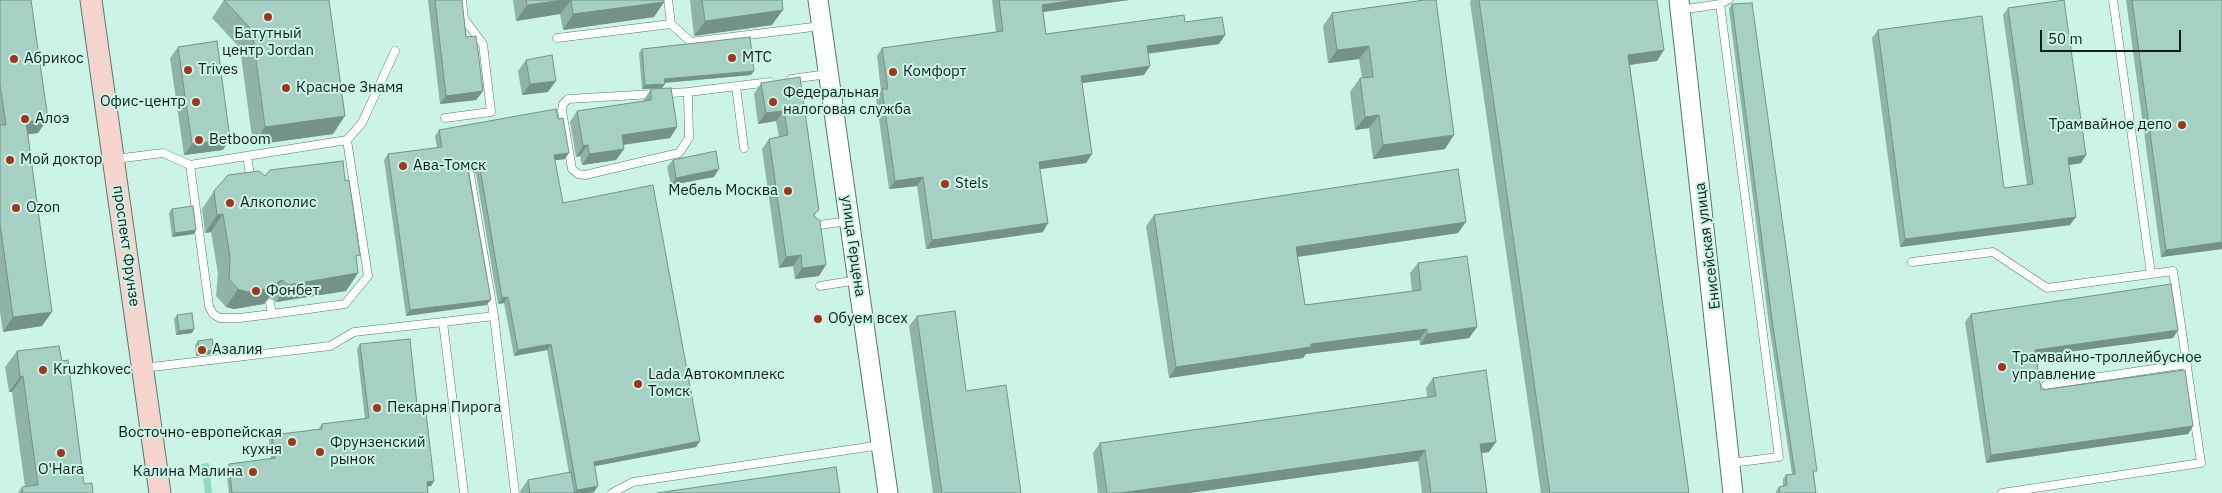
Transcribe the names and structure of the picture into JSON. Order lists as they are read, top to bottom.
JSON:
{
  "streets": {
    "main road": ["проспект Фрунзе"],
    "street": ["улица Герцена", "Енисейская улица"]
  },
  "places": [
    "Батутный центр Jordan",
    "МТС",
    "Абрикос",
    "Trives",
    "Комфорт",
    "Красное Знамя",
    "Офис-центр",
    "Федеральная налоговая служба",
    "Алоэ",
    "Трамвайное депо",
    "Betboom",
    "Мой доктор",
    "Ава-Томск",
    "Stels",
    "Мебель Москва",
    "Алкополис",
    "Ozon",
    "Фонбет",
    "Обуем всех",
    "Азалия",
    "Трамвайно-троллейбусное управление",
    "Kruzhkovec",
    "Lada Автокомплекс Томск",
    "Пекарня Пирога",
    "Восточно-европейская кухня",
    "Фрунзенский рынок",
    "O'Hara",
    "Калина Малина"
  ],
  "scale_bar": "50 m"
}
